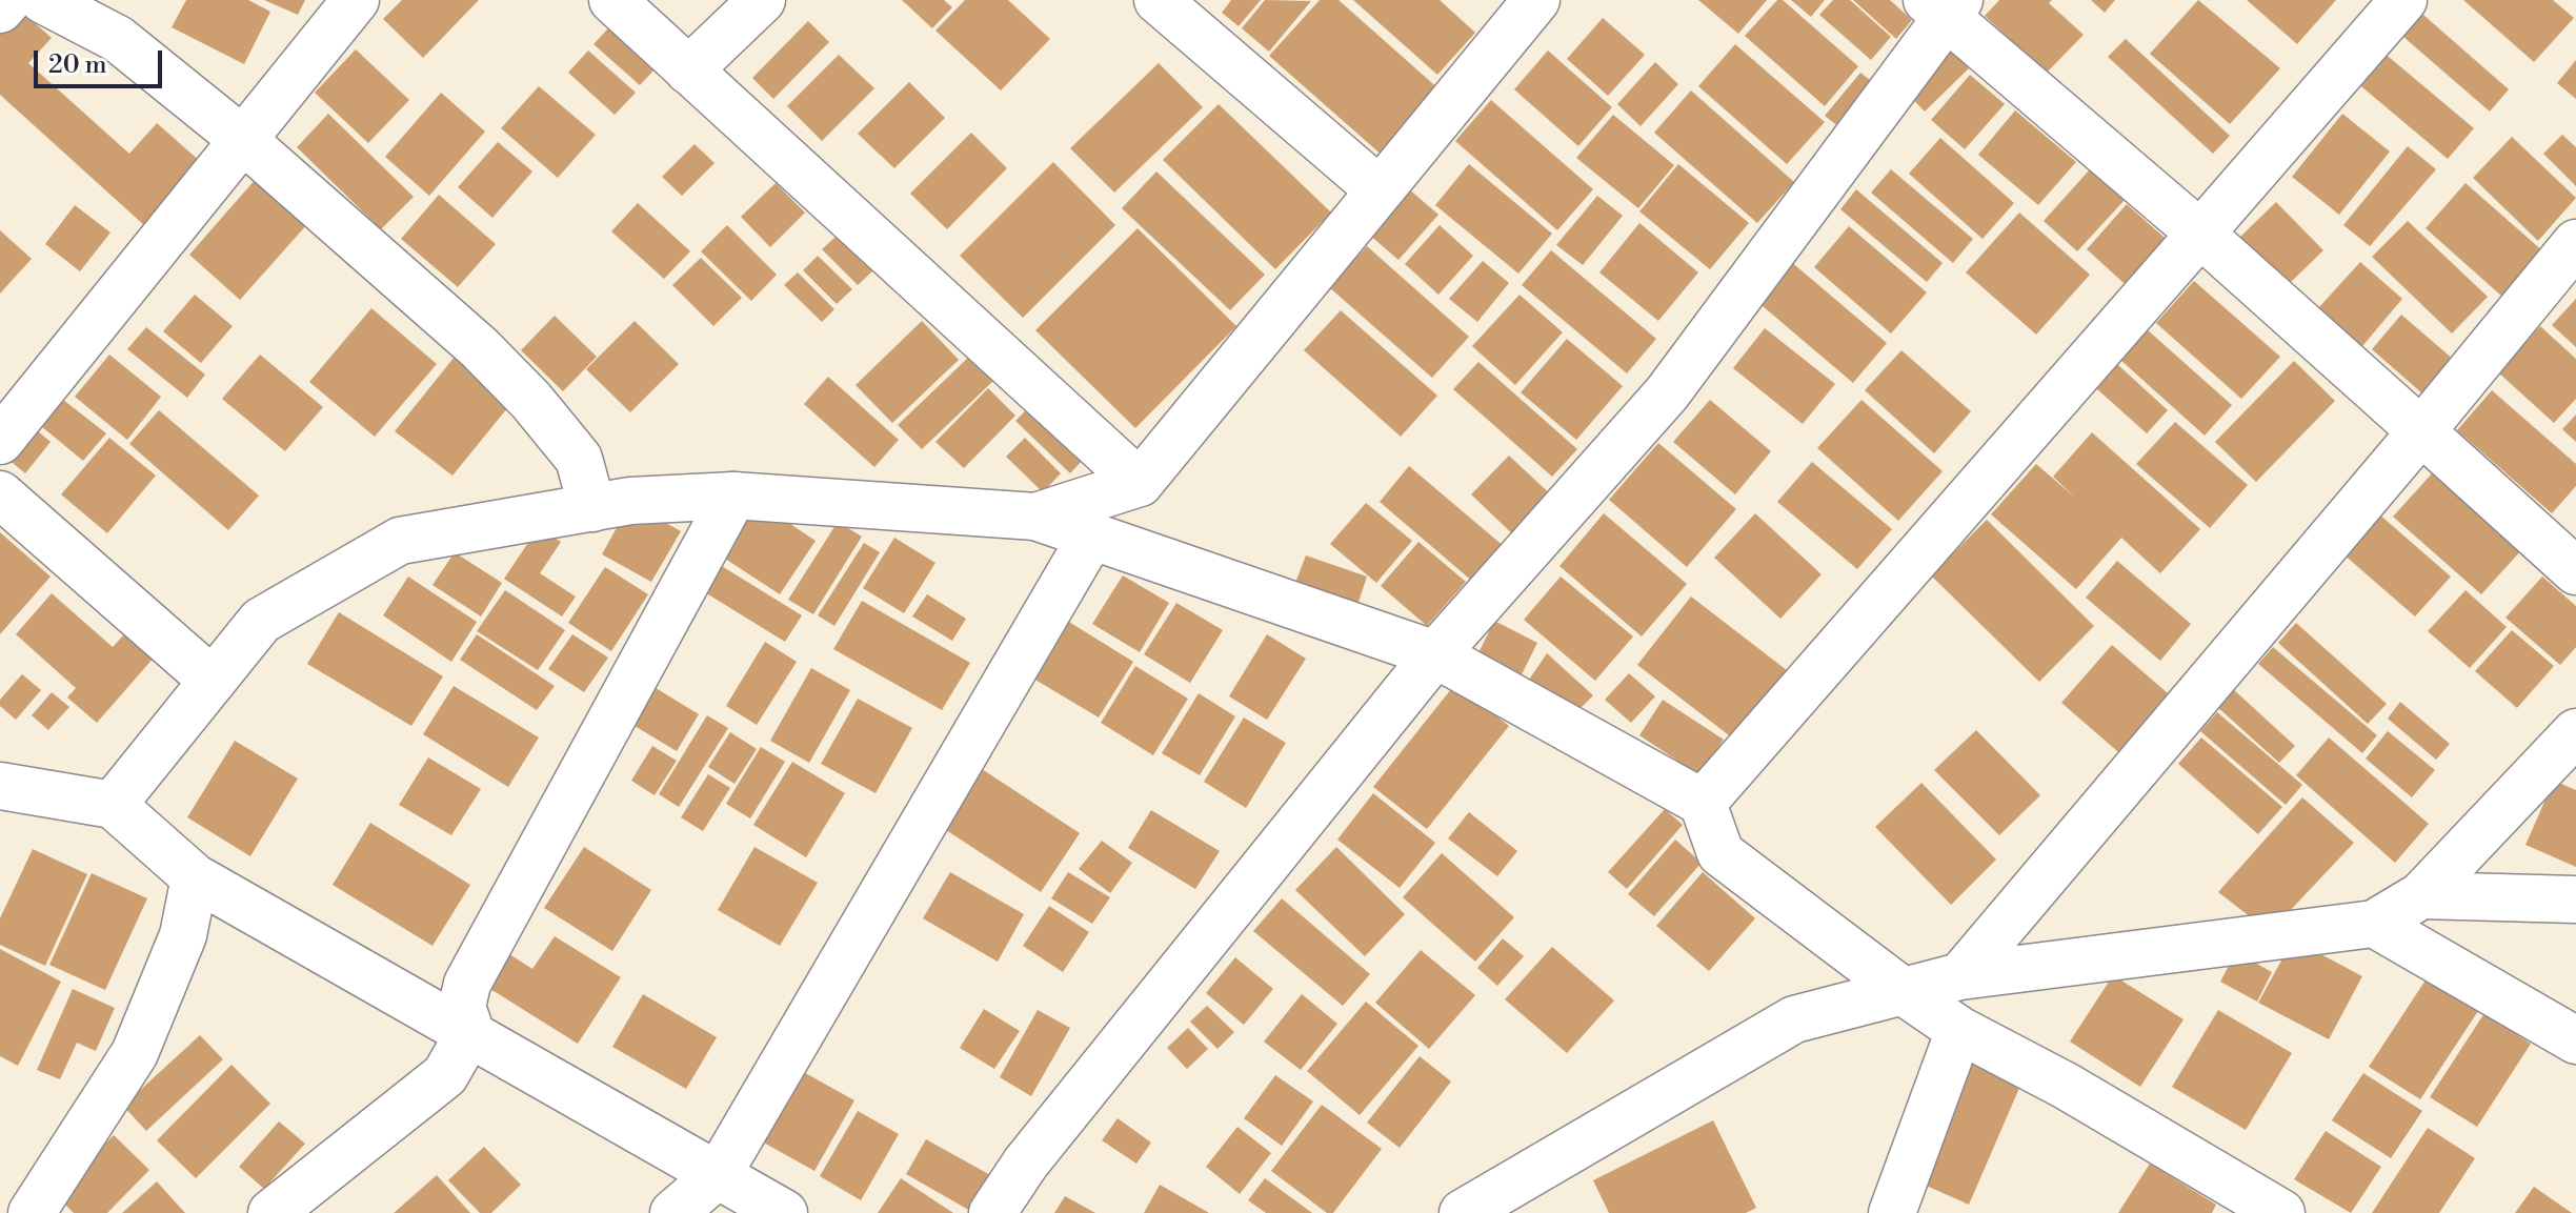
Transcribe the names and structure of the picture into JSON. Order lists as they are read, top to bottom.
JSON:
{
  "scale_bar": "20 m"
}
